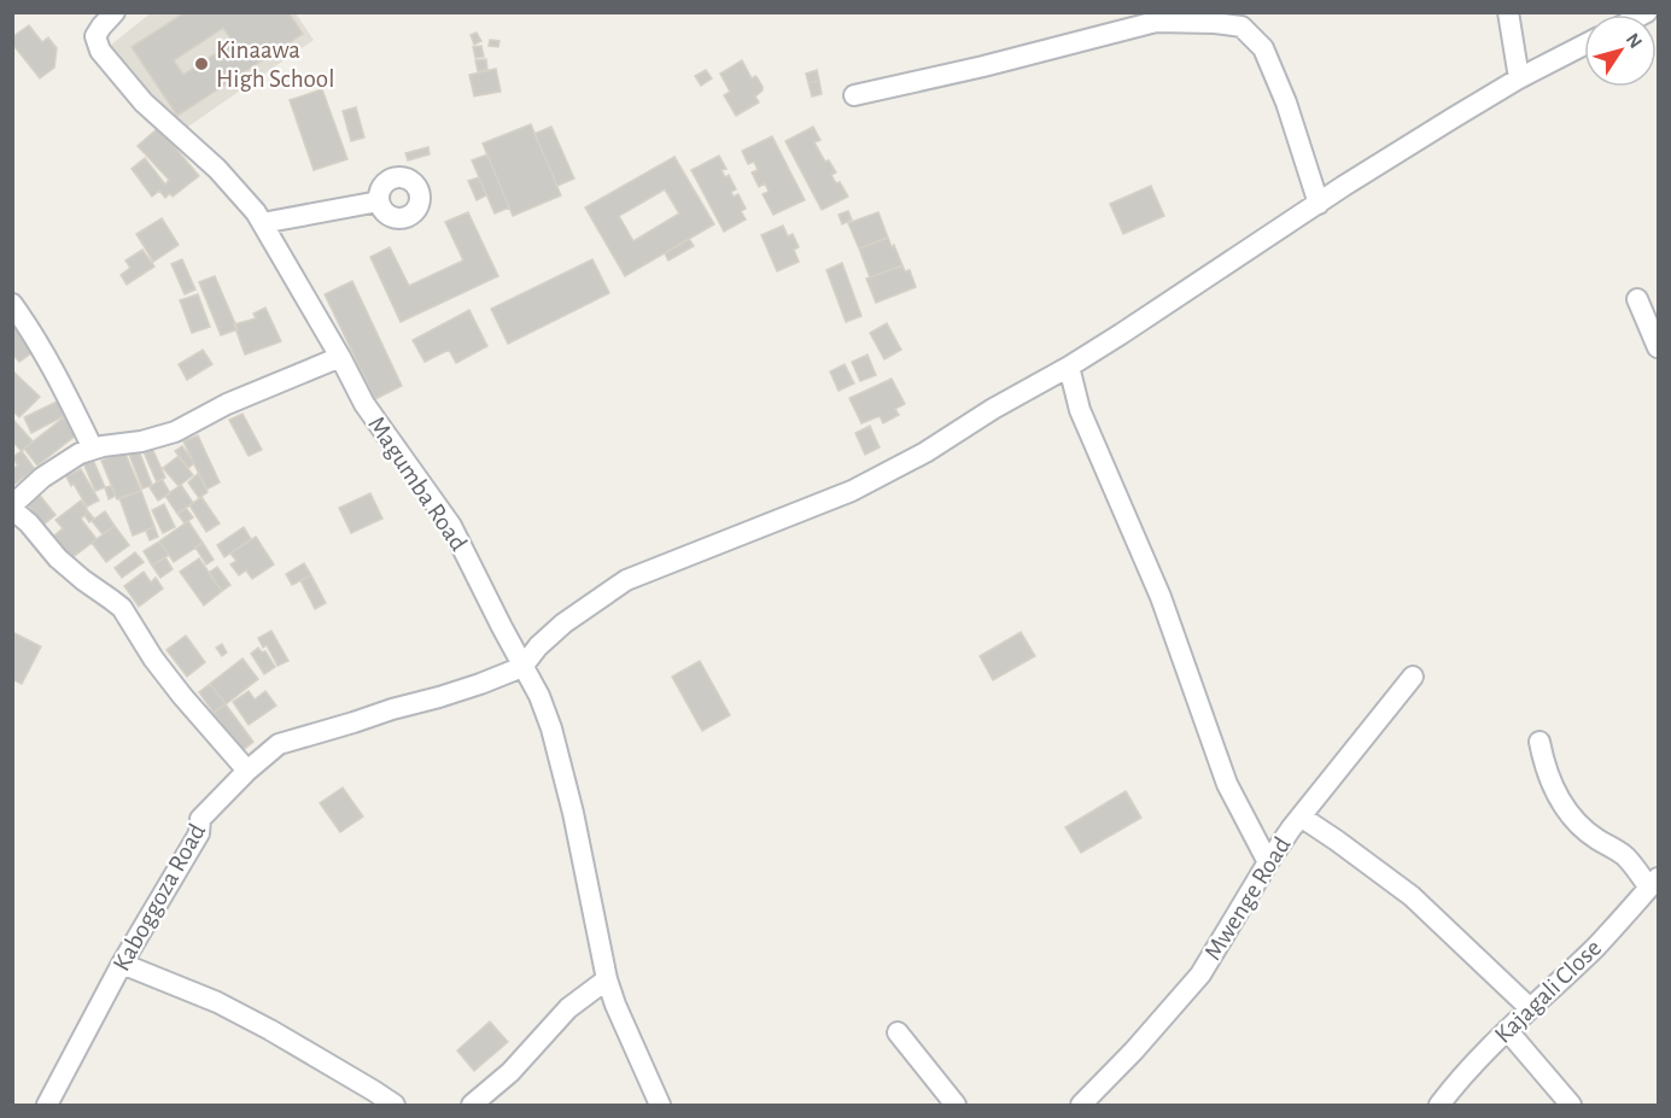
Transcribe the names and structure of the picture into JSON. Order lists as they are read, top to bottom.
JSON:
{
  "streets": {
    "street": [
      "Magumba Road",
      "Kaboggoza Road",
      "Mwenge Road",
      "Kajagali Close"
    ]
  },
  "crossings": [
    ["Magumba Road", "Kaboggoza Road"],
    ["Mwenge Road", "Kajagali Close"]
  ],
  "places": ["Kinaawa High School"],
  "north": "top right"
}
